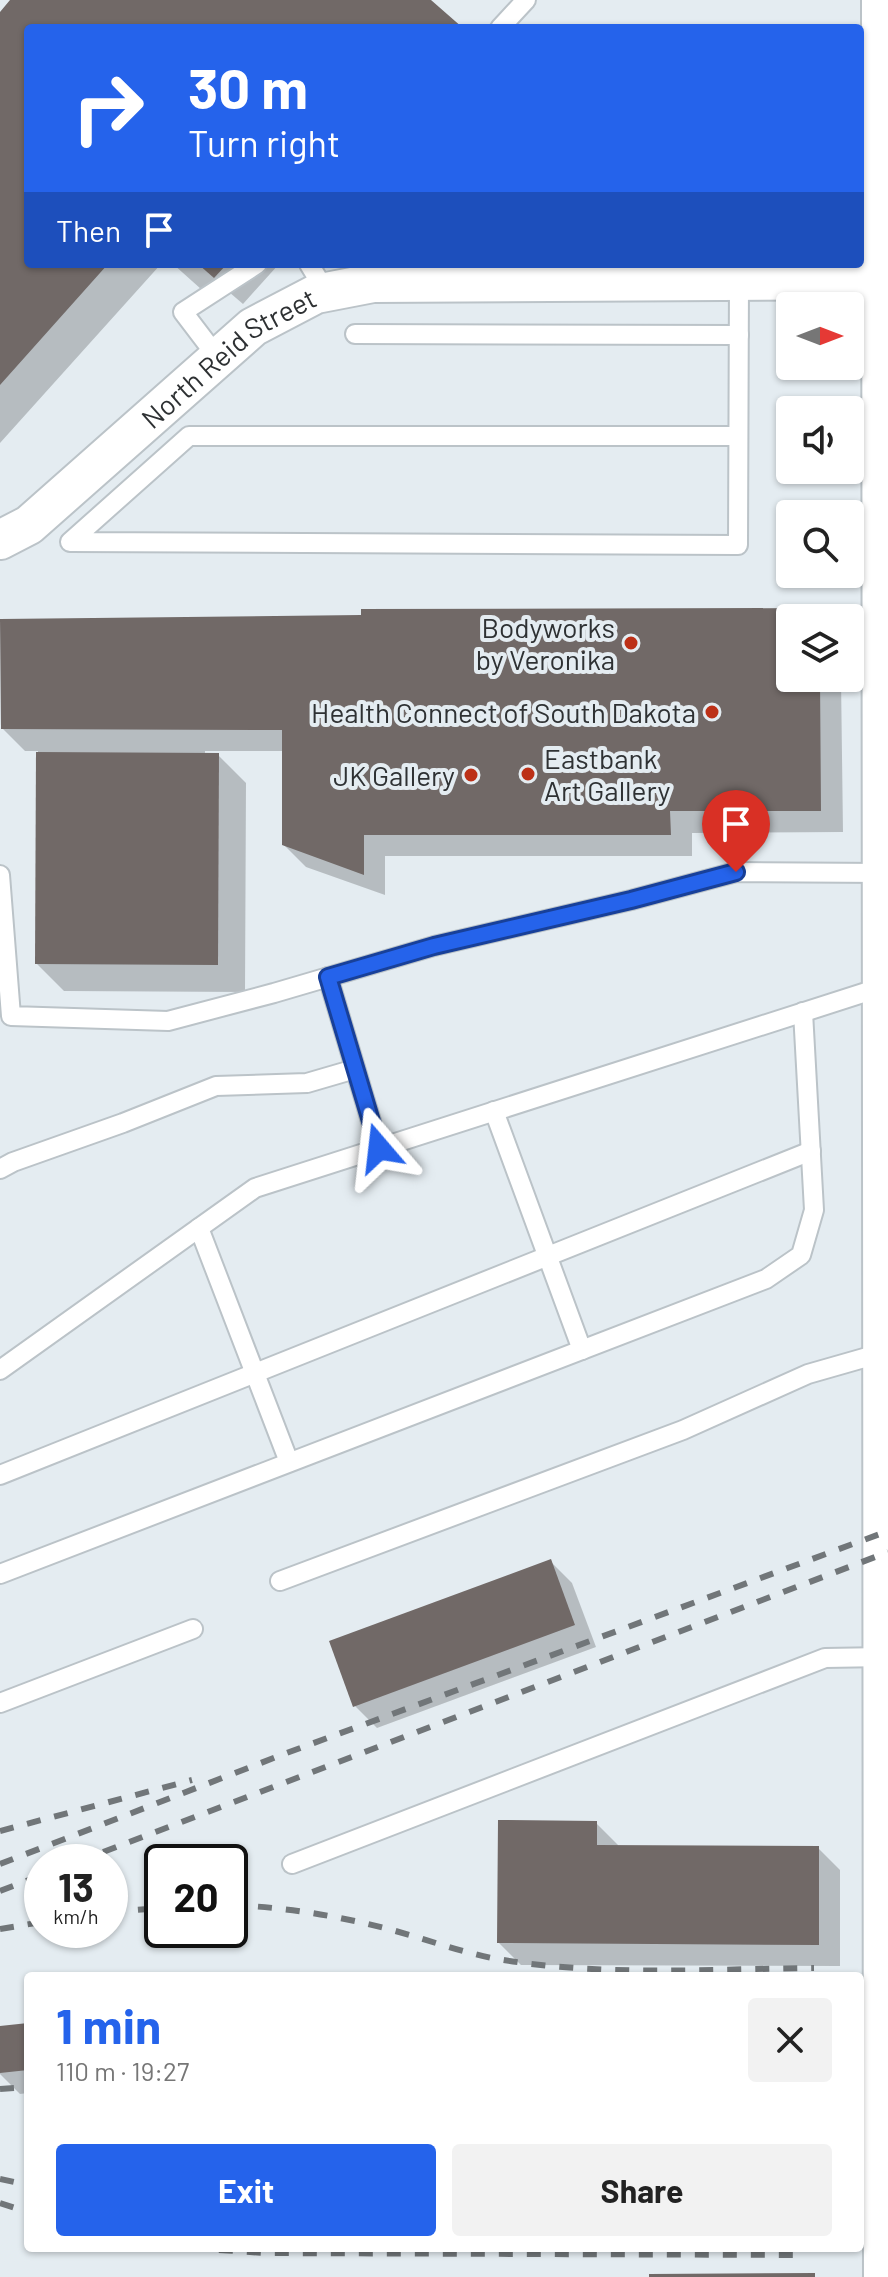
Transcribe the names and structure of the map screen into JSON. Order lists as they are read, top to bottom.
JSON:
{
  "streets": {
    "street": ["North Reid Street"]
  },
  "places": [
    "Bodyworks by Veronika",
    "Health Connect of South Dakota",
    "Eastbank Art Gallery",
    "JK Gallery"
  ],
  "north": "right",
  "page": {
    "turn": ["30 m", "Turn right"],
    "then": "Then",
    "speed": "13 km/h",
    "limit": "20",
    "heading": ["1 min", "110 m · 19:27"],
    "buttons": ["Exit", "Share"]
  }
}
